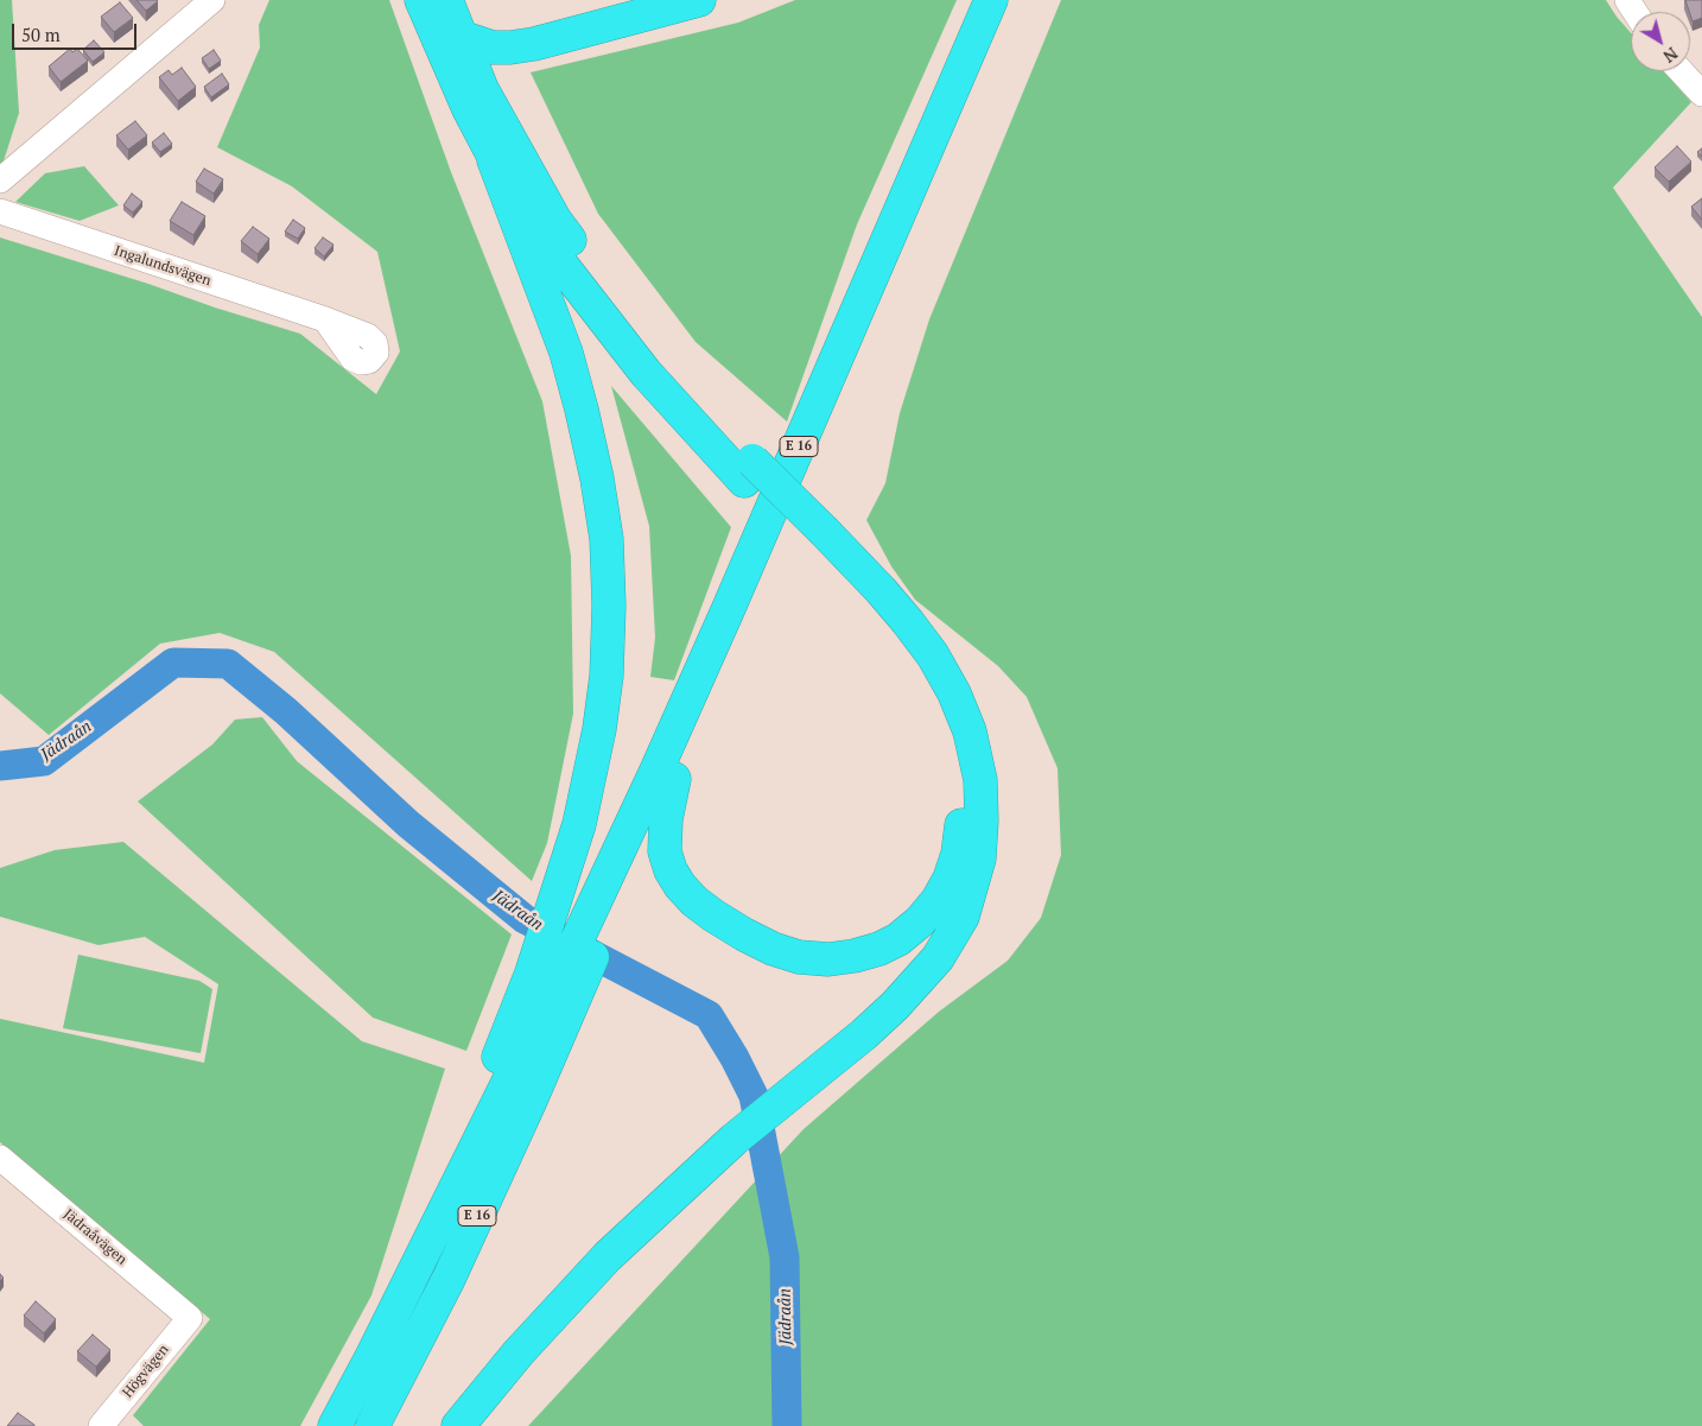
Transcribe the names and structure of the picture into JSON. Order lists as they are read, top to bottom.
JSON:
{
  "streets": {
    "highway": ["E 16"],
    "street": ["Ingalundsvägen", "Jädraåvägen", "Högvägen"]
  },
  "crossings": [
    ["Jädraåvägen", "Högvägen"]
  ],
  "water": ["Jädraån"],
  "scale_bar": "50 m",
  "north": "bottom right"
}
